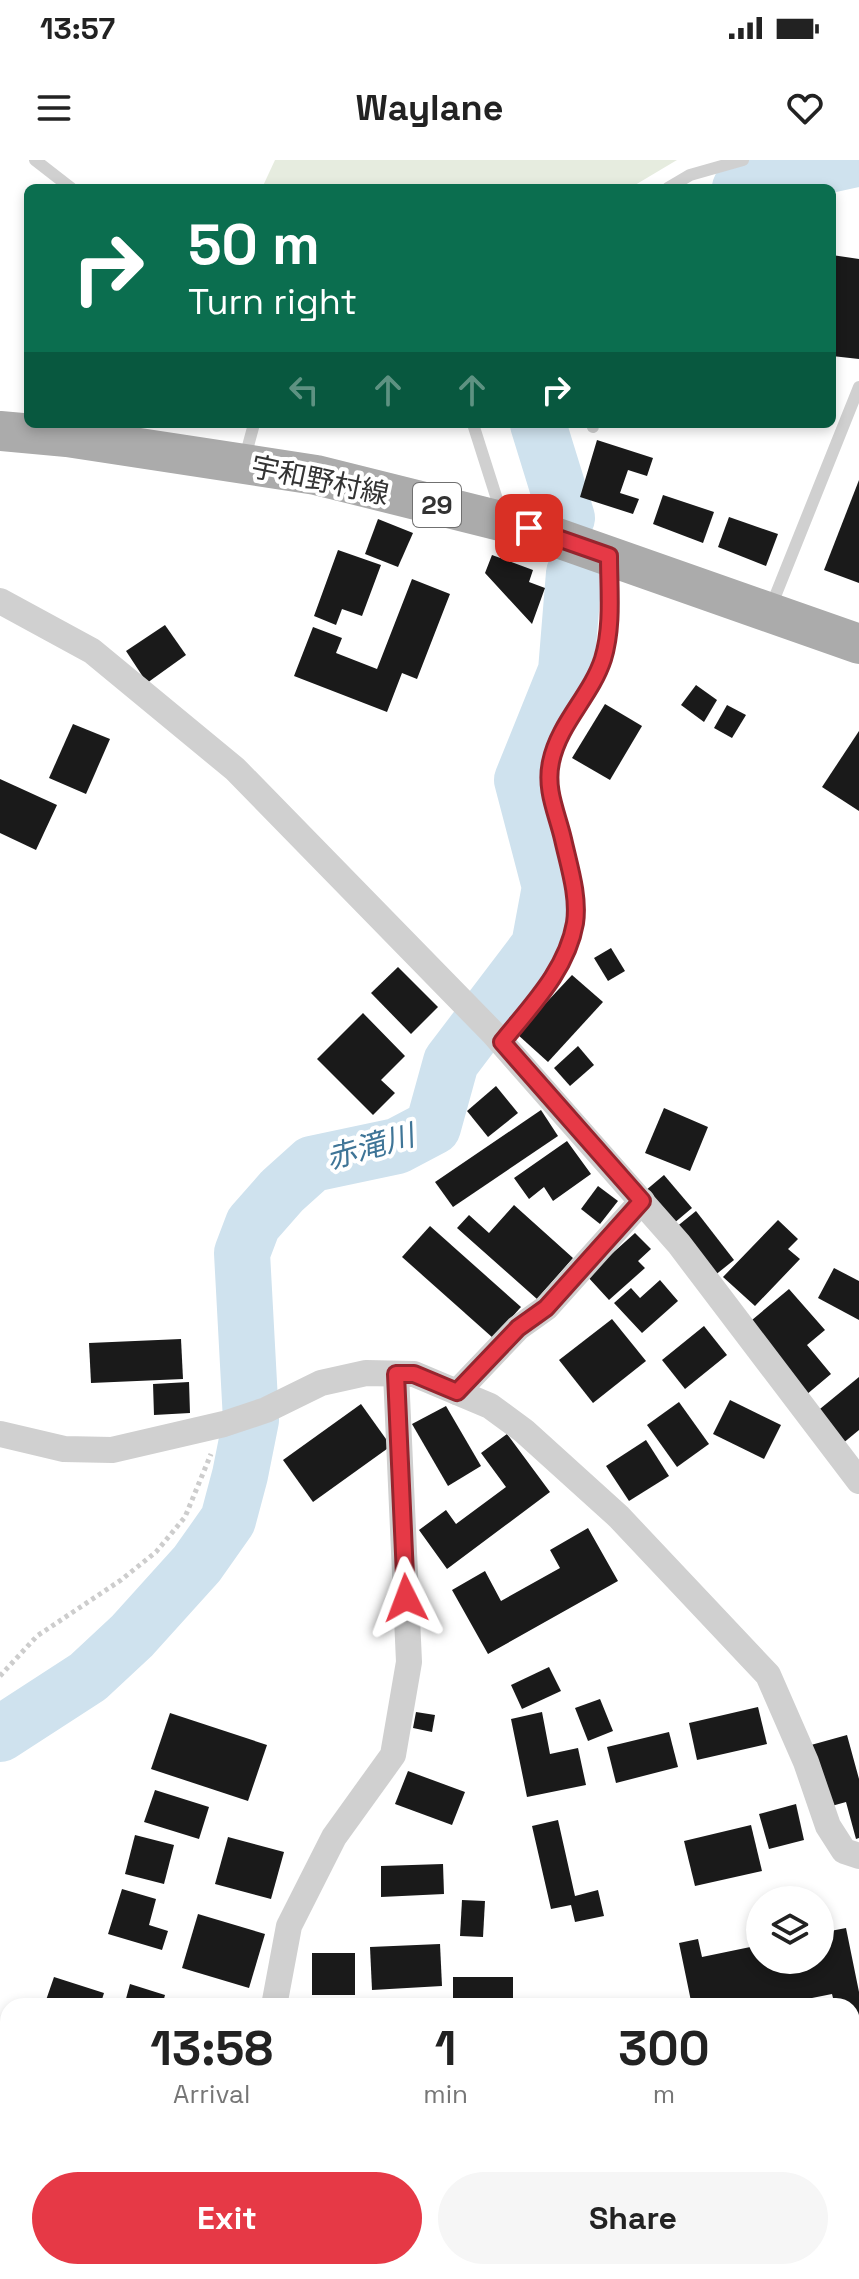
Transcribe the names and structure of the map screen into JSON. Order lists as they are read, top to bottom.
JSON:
{
  "streets": {
    "main road": ["宇和野村線", "29"]
  },
  "water": ["赤滝川"],
  "page": {
    "status": "13:57",
    "header": "Waylane",
    "turn": ["50 m", "Turn right"],
    "eta": [
      "13:58",
      "Arrival",
      "1",
      "min",
      "300",
      "m"
    ],
    "buttons": ["Exit", "Share"]
  }
}
